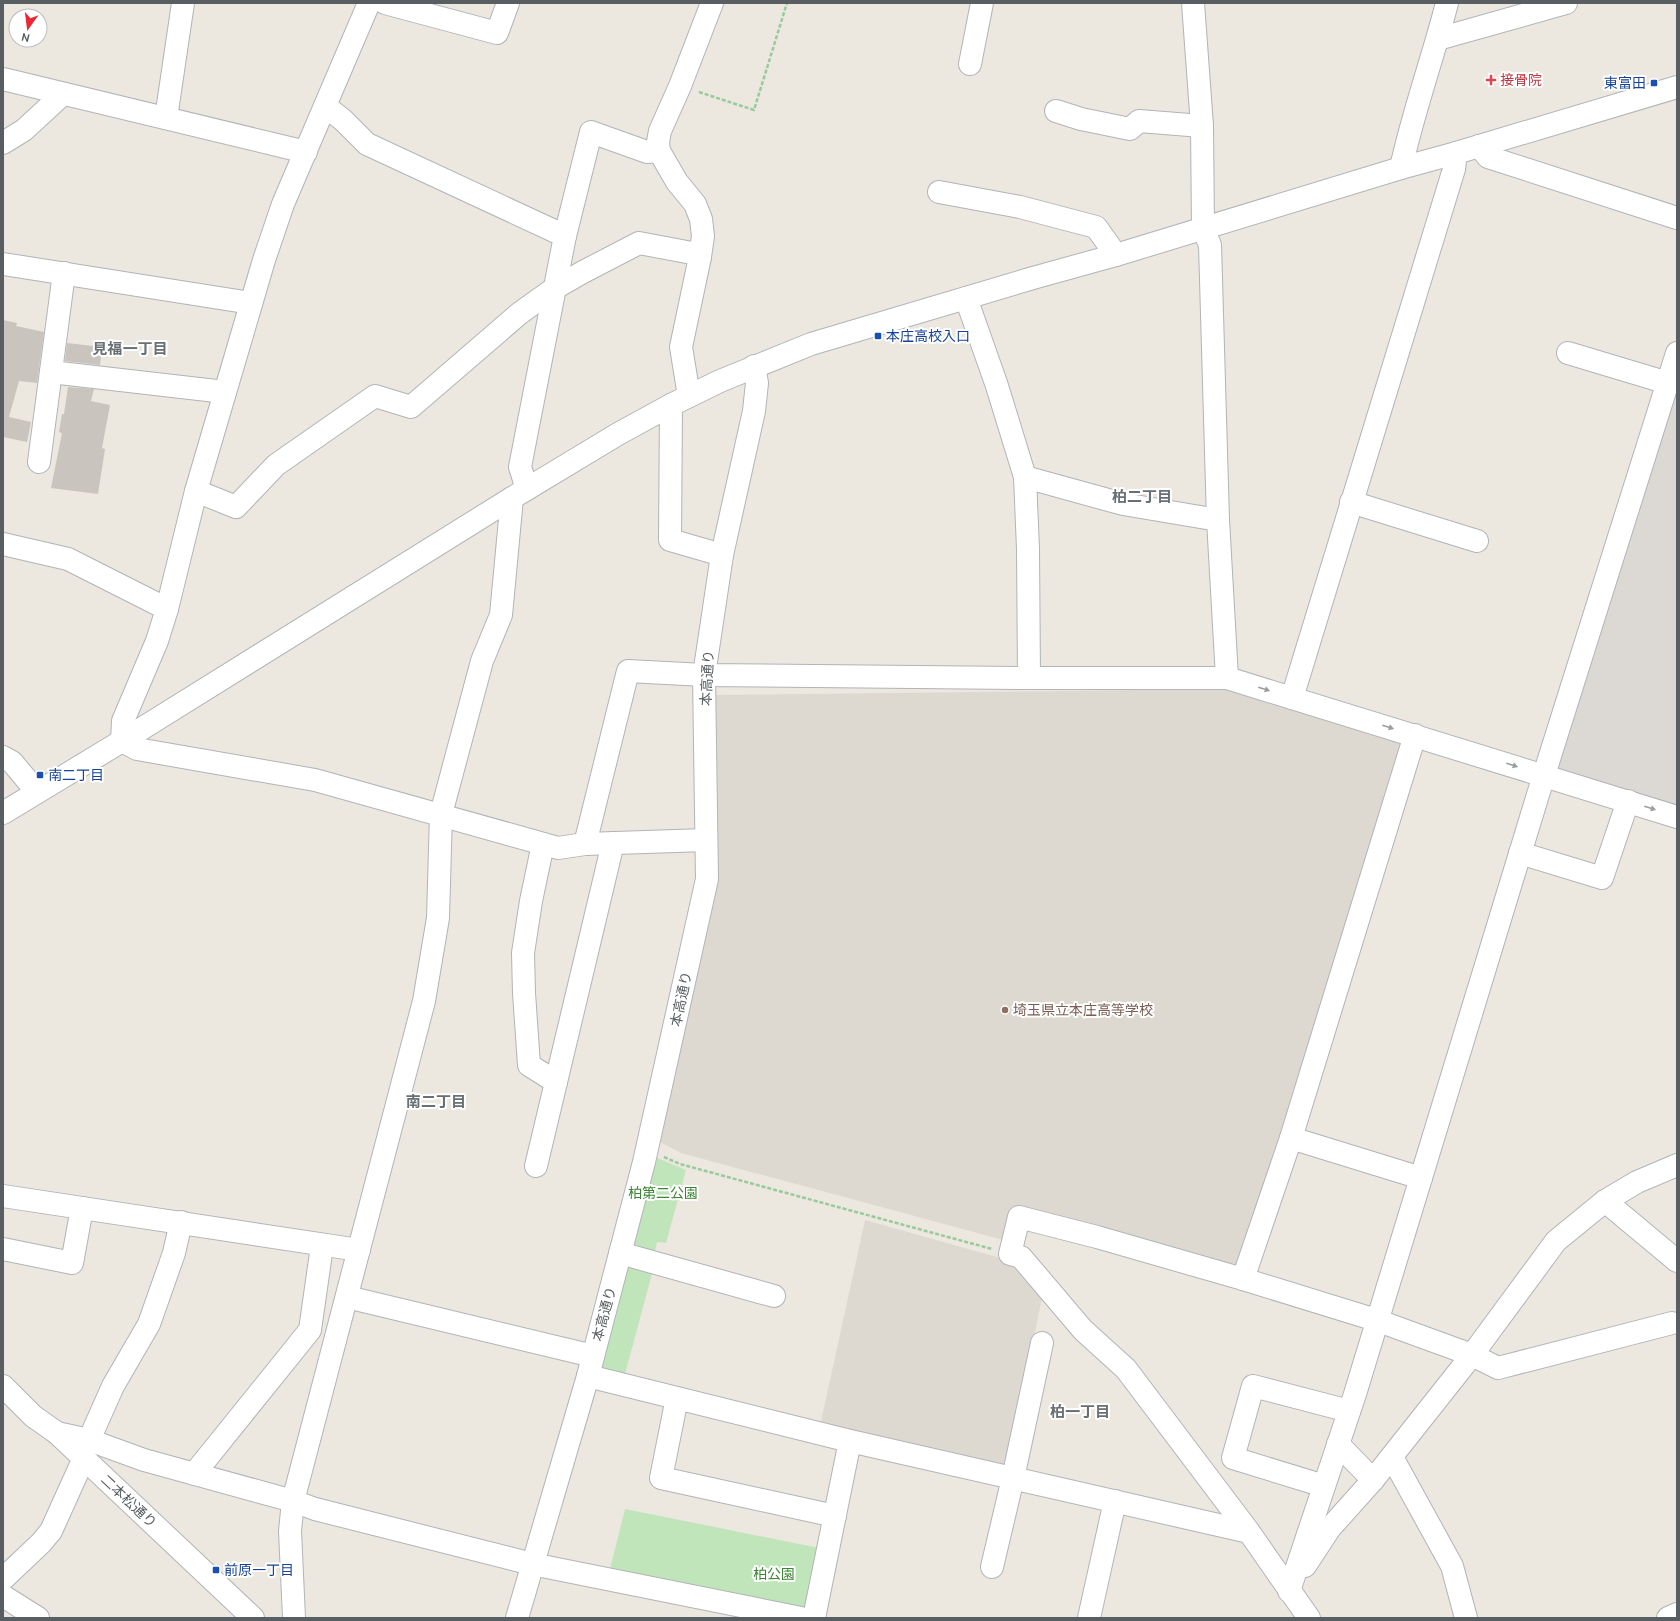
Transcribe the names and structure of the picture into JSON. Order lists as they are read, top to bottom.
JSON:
{
  "streets": {
    "street": ["本高通り", "二本松通り"]
  },
  "districts": [
    "見福一丁目",
    "柏二丁目",
    "南二丁目",
    "柏一丁目"
  ],
  "parks": ["柏第二公園", "柏公園"],
  "places": {
    "health": ["接骨院"],
    "transit": [
      "東富田",
      "本庄高校入口",
      "南二丁目",
      "前原一丁目"
    ],
    "other": ["埼玉県立本庄高等学校"]
  },
  "north": "bottom"
}
